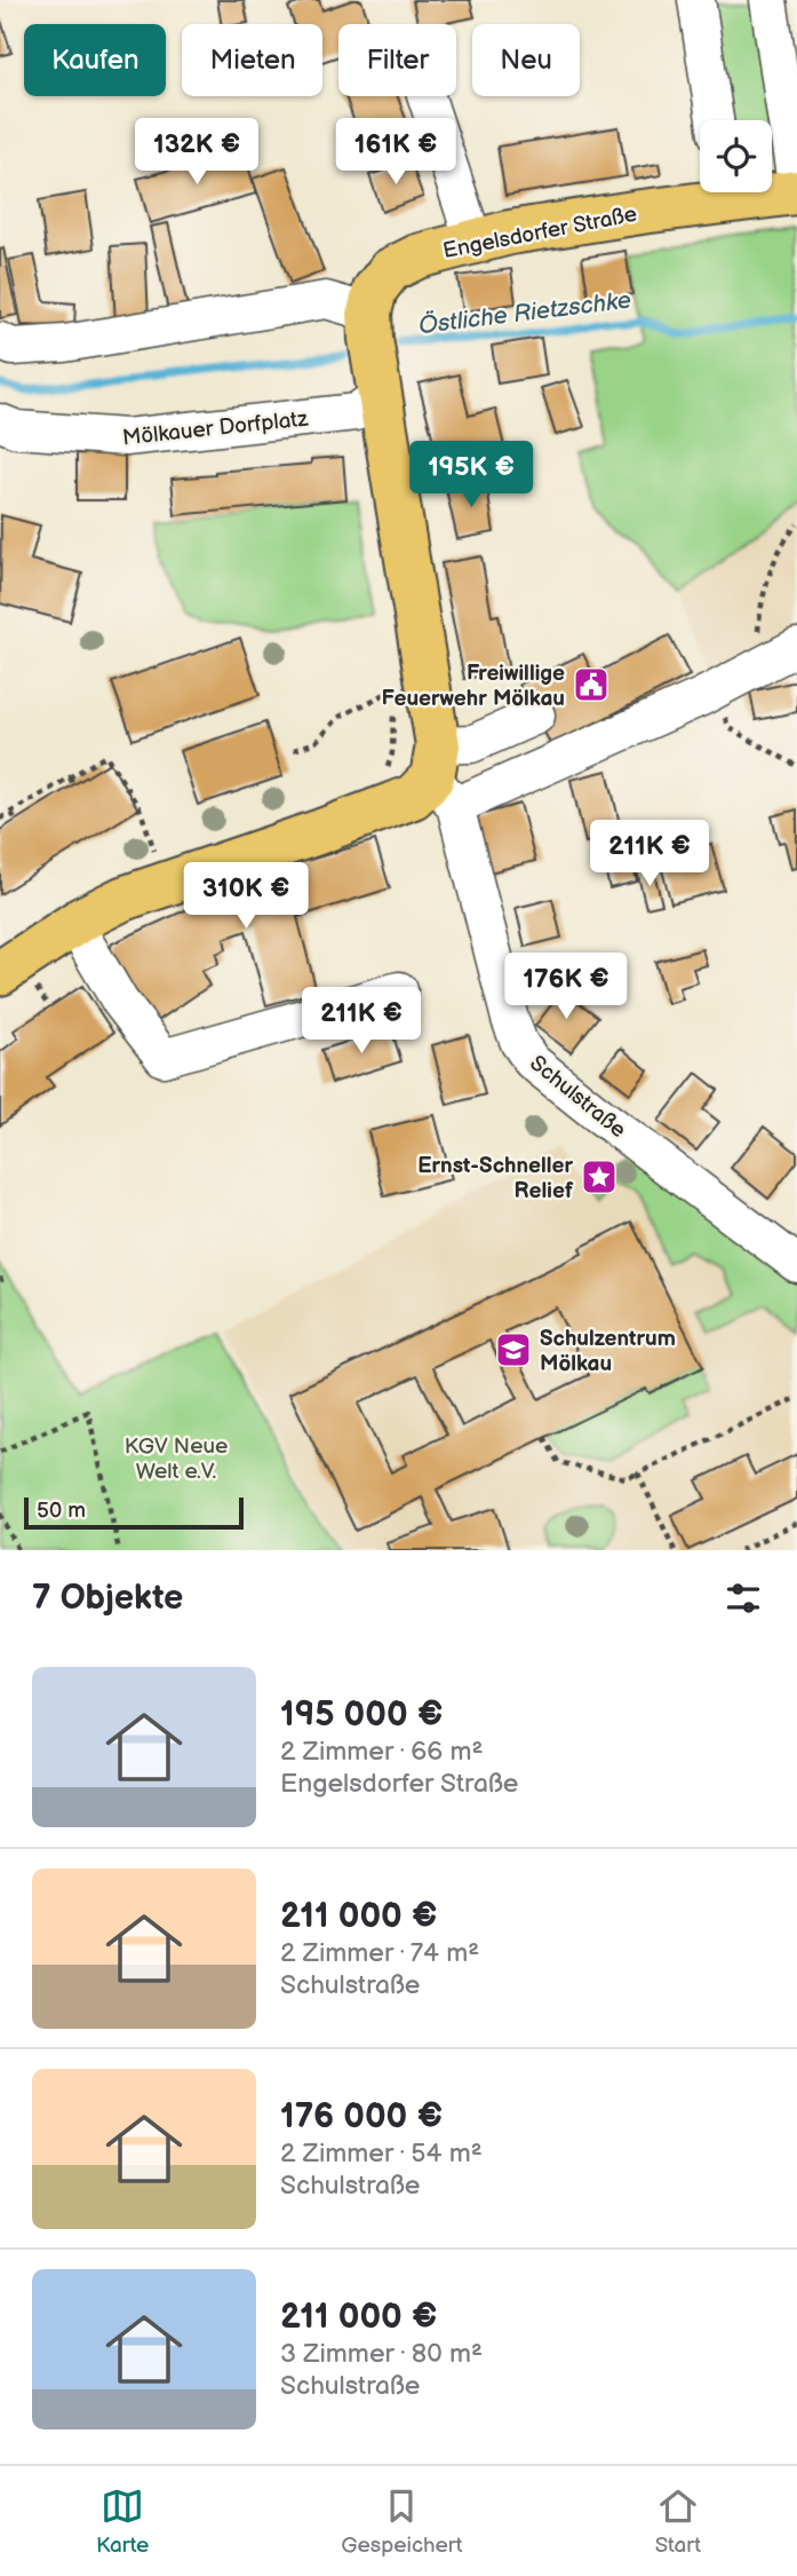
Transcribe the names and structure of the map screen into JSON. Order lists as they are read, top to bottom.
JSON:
{
  "streets": {
    "main road": ["Engelsdorfer Straße"],
    "street": ["Mölkauer Dorfplatz", "Schulstraße"]
  },
  "crossings": [
    ["Engelsdorfer Straße", "Mölkauer Dorfplatz"]
  ],
  "water": ["Östliche Rietzschke"],
  "parks": ["KGV Neue Welt e.V."],
  "places": {
    "public building": ["Freiwillige Feuerwehr Mölkau"],
    "place": ["Ernst-Schneller Relief"],
    "school or university": ["Schulzentrum Mölkau"]
  },
  "scale_bar": "50 m",
  "page": {
    "chip": [
      "Kaufen",
      "Mieten",
      "Filter",
      "Neu"
    ],
    "price": [
      "132K €",
      "161K €",
      "195K €",
      "211K €",
      "310K €",
      "176K €",
      "211K €"
    ],
    "scale": "50 m",
    "heading": "7 Objekte",
    "list": [
      {
        "name": "195 000 €",
        "note": "2 Zimmer · 66 m² · Engelsdorfer Straße"
      },
      {
        "name": "211 000 €",
        "note": "2 Zimmer · 74 m² · Schulstraße"
      },
      {
        "name": "176 000 €",
        "note": "2 Zimmer · 54 m² · Schulstraße"
      },
      {
        "name": "211 000 €",
        "note": "3 Zimmer · 80 m² · Schulstraße"
      }
    ],
    "tabs": ["Karte", "Gespeichert", "Start"]
  }
}
